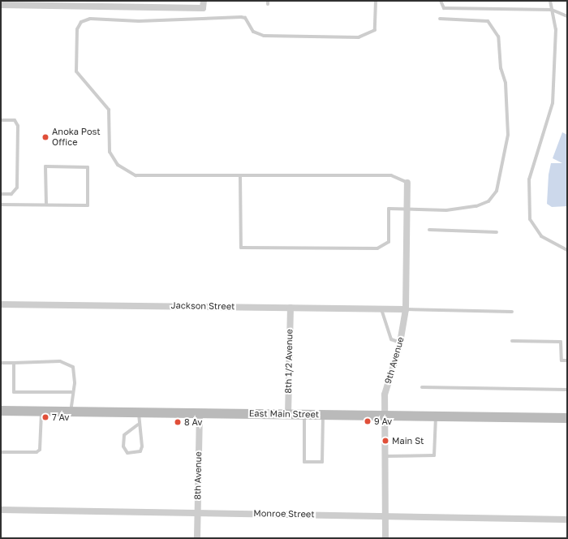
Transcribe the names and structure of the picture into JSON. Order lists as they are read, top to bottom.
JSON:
{
  "streets": {
    "main road": ["East Main Street"],
    "street": [
      "Jackson Street",
      "9th Avenue",
      "8th 1/2 Avenue",
      "8th Avenue",
      "Monroe Street"
    ]
  },
  "crossings": [
    ["Jackson Street", "9th Avenue"],
    ["Jackson Street", "8th 1/2 Avenue"],
    ["9th Avenue", "East Main Street"],
    ["9th Avenue", "Monroe Street"],
    ["8th 1/2 Avenue", "East Main Street"],
    ["East Main Street", "8th Avenue"],
    ["8th Avenue", "Monroe Street"]
  ],
  "places": [
    "Anoka Post Office",
    "7 Av",
    "9 Av",
    "8 Av",
    "Main St"
  ]
}
